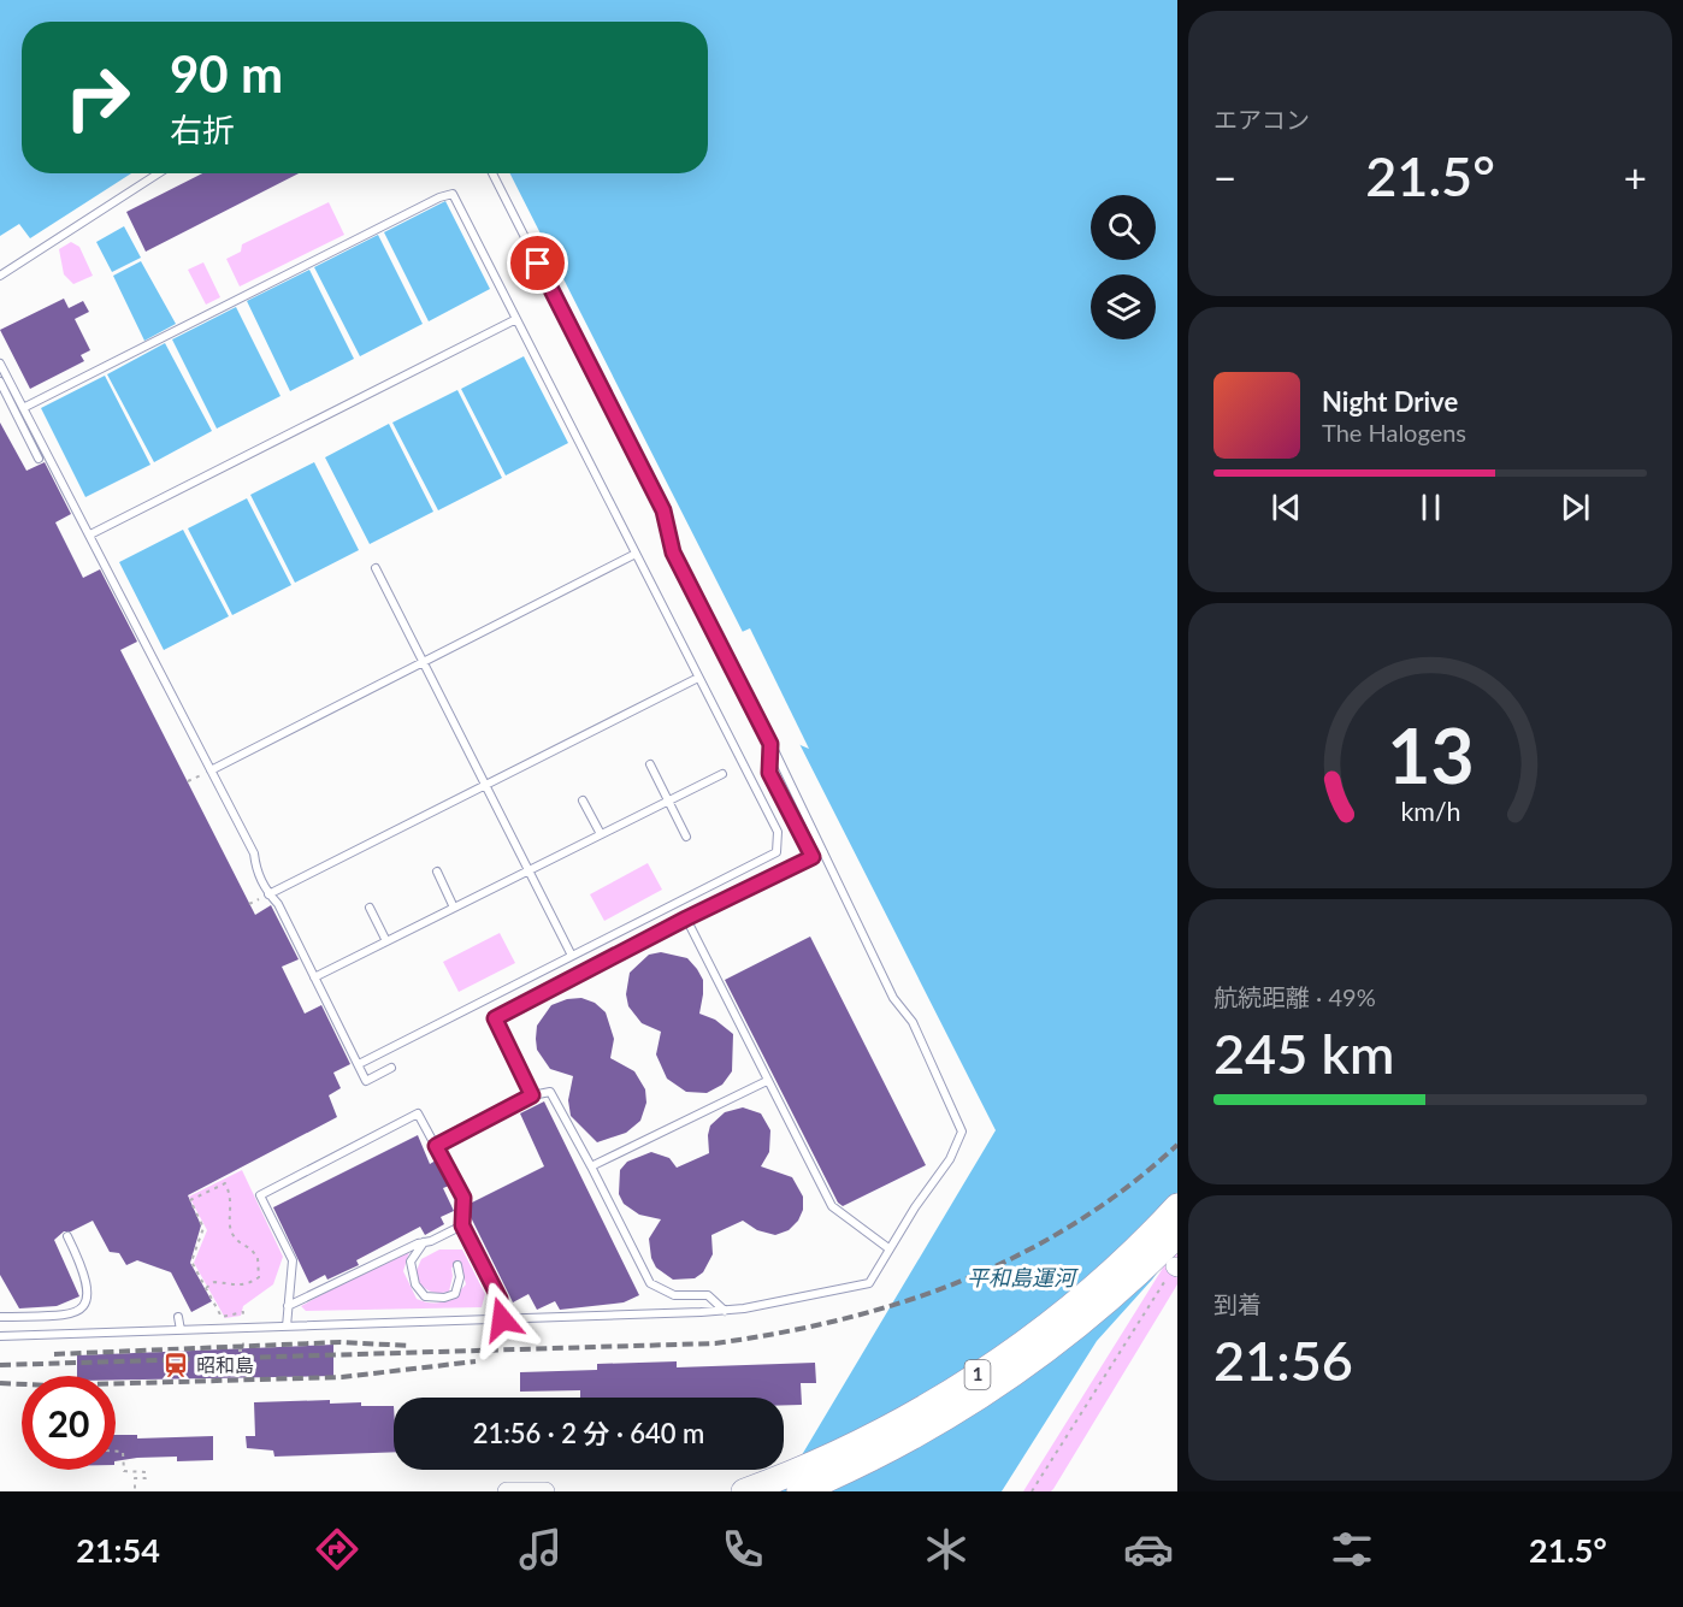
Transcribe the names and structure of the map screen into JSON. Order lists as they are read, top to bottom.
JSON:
{
  "streets": {
    "highway": ["1"]
  },
  "water": ["平和島運河"],
  "places": {
    "station": ["昭和島"]
  },
  "page": {
    "tile": [
      "エアコン",
      ["航続距離 · 49%", "245 km"],
      ["到着", "21:56"]
    ],
    "turn": ["90 m", "右折"],
    "heat": ["−", "21.5°", "+"],
    "song": ["Night Drive", "The Halogens"],
    "limit": "20",
    "trip": "21:56 · 2 分 · 640 m",
    "tabs": ["21:54", "21.5°"],
    "gauge": ["13", "km/h"]
  }
}
